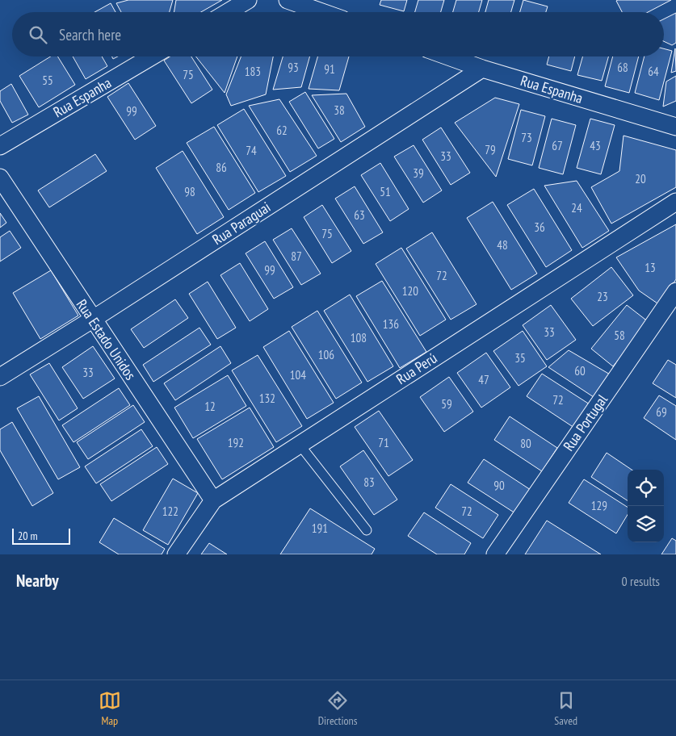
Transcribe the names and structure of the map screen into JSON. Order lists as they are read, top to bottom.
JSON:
{
  "streets": {
    "street": [
      "Rua Espanha",
      "Rua Paraguai",
      "Rua Estado Unidos",
      "Rua Perú",
      "Rua Portugal"
    ]
  },
  "crossings": [
    ["Rua Espanha", "Rua Paraguai"],
    ["Rua Paraguai", "Rua Estado Unidos"],
    ["Rua Estado Unidos", "Rua Perú"]
  ],
  "house_numbers": [
    "93",
    "68",
    "91",
    "183",
    "64",
    "75",
    "55",
    "38",
    "99",
    "62",
    "73",
    "67",
    "43",
    "79",
    "74",
    "33",
    "86",
    "39",
    "20",
    "98",
    "51",
    "24",
    "63",
    "36",
    "75",
    "48",
    "87",
    "13",
    "99",
    "72",
    "120",
    "23",
    "136",
    "33",
    "58",
    "108",
    "106",
    "35",
    "60",
    "33",
    "104",
    "47",
    "132",
    "72",
    "59",
    "12",
    "69",
    "192",
    "71",
    "80",
    "83",
    "90",
    "129",
    "122",
    "72",
    "191"
  ],
  "scale_bar": "20 m",
  "page": {
    "search": "Search here",
    "scale": "20 m",
    "heading": ["Nearby", "0 results"],
    "nav": ["Map", "Directions", "Saved"]
  }
}
